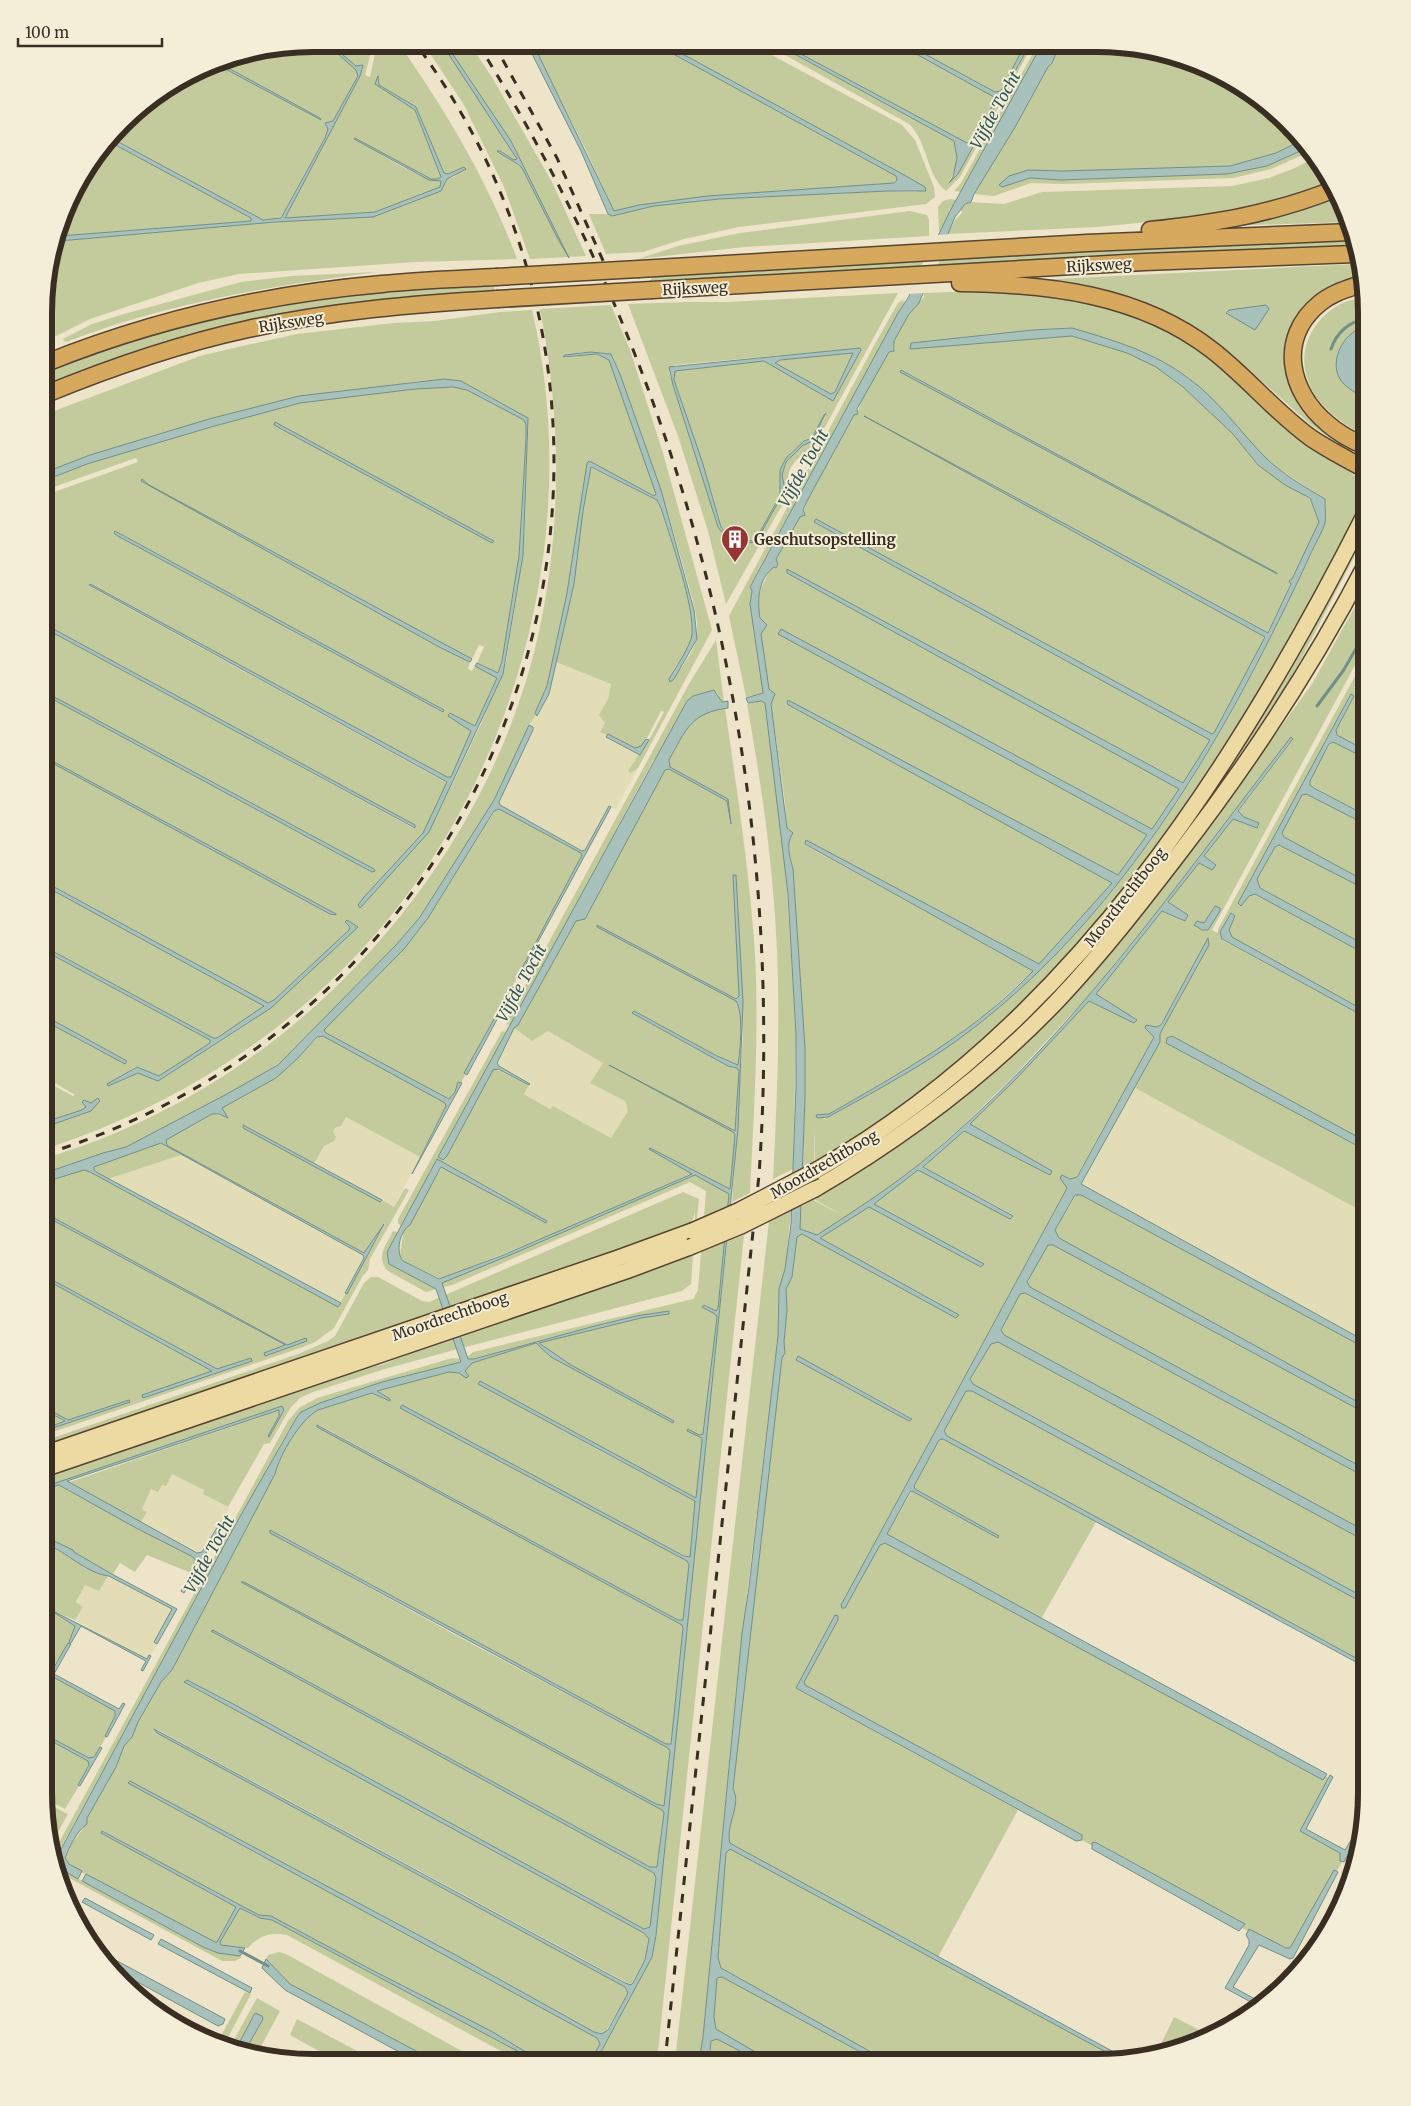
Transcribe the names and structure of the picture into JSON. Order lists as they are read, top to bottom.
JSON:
{
  "streets": {
    "highway": ["Rijksweg"],
    "main road": ["Moordrechtboog"]
  },
  "water": ["Vijfde Tocht"],
  "places": {
    "building": ["Geschutsopstelling"]
  },
  "scale_bar": "100 m"
}
